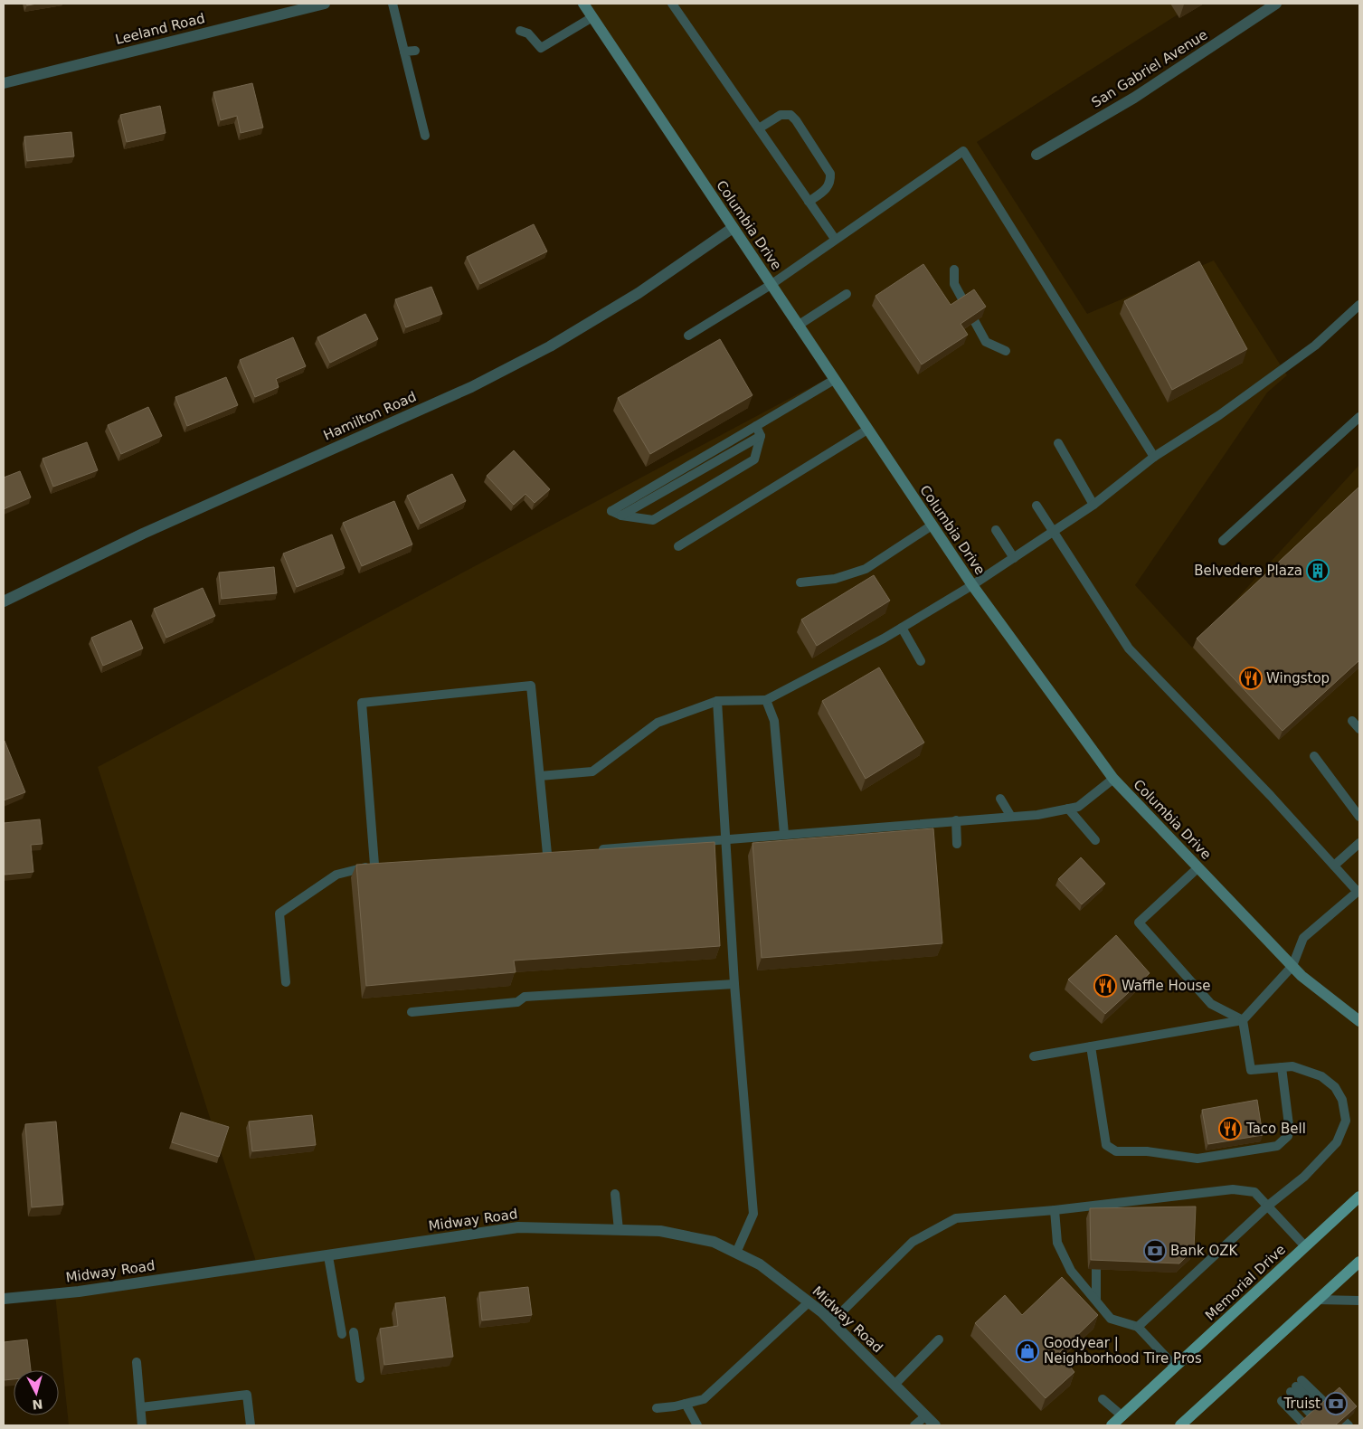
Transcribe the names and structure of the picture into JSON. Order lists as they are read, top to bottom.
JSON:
{
  "streets": {
    "main road": ["Columbia Drive", "Memorial Drive"],
    "street": [
      "Leeland Road",
      "San Gabriel Avenue",
      "Hamilton Road",
      "Midway Road"
    ]
  },
  "crossings": [
    ["Columbia Drive", "Hamilton Road"]
  ],
  "places": {
    "building": ["Belvedere Plaza"],
    "restaurant": ["Wingstop", "Waffle House", "Taco Bell"],
    "bank": ["Bank OZK", "Truist"],
    "shop": ["Goodyear | Neighborhood Tire Pros"]
  },
  "north": "bottom"
}
